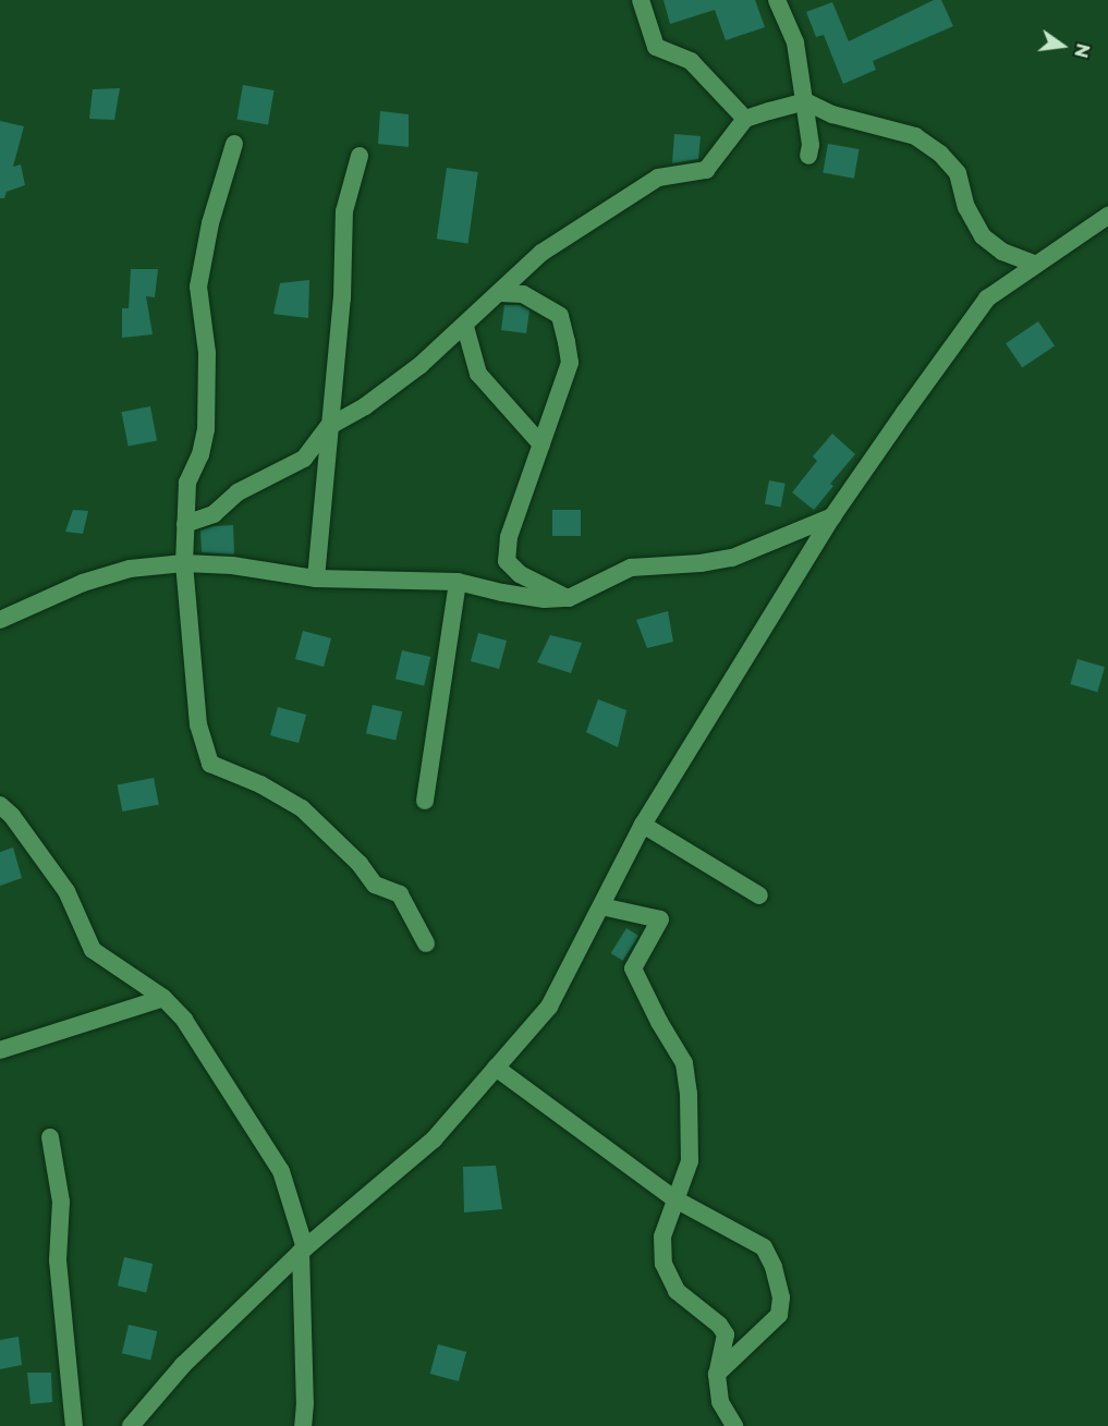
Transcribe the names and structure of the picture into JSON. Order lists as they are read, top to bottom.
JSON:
{
  "north": "right"
}
